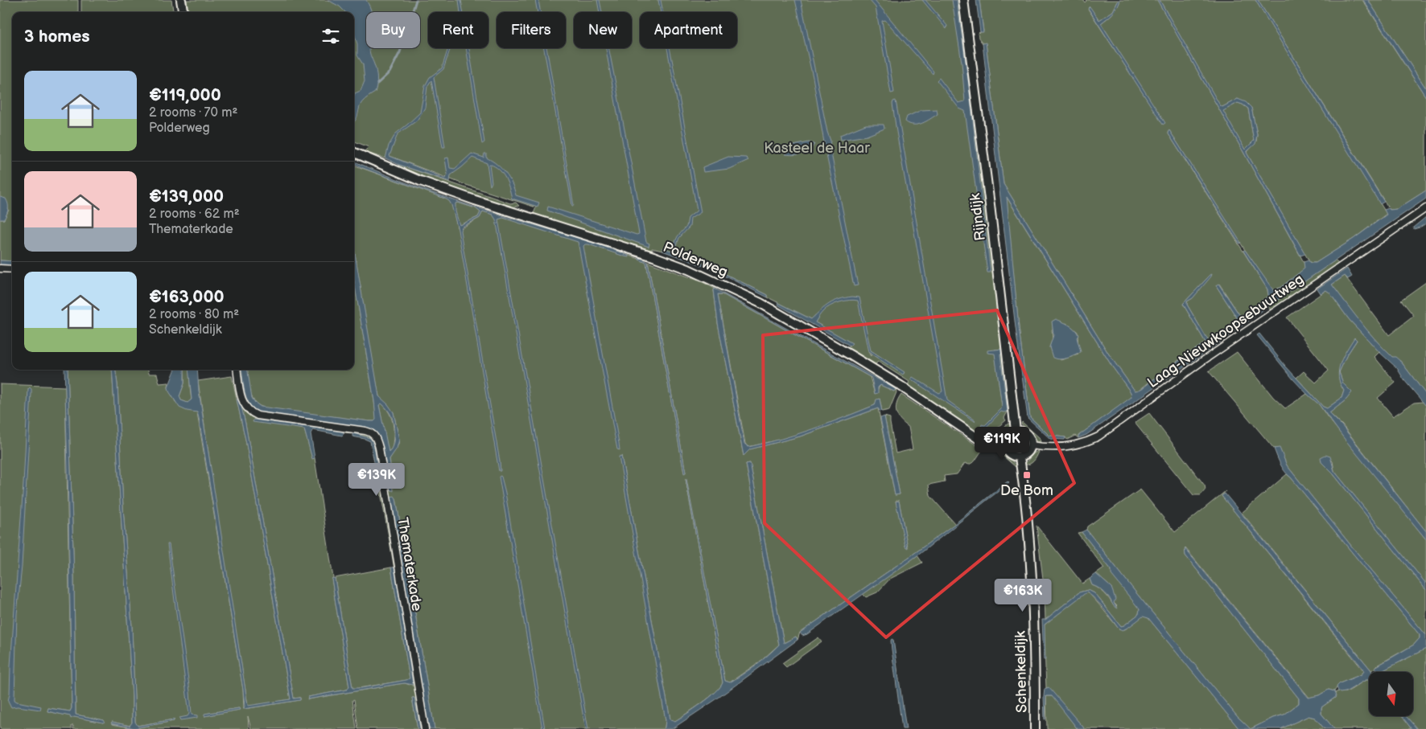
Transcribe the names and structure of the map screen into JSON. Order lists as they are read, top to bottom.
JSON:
{
  "streets": {
    "street": [
      "Rijndijk",
      "Polderweg",
      "Laag-Nieuwkoopsebuurtweg",
      "Thematerkade",
      "Schenkeldijk"
    ]
  },
  "crossings": [
    ["Rijndijk", "Polderweg"],
    ["Rijndijk", "Laag-Nieuwkoopsebuurtweg"],
    ["Rijndijk", "Schenkeldijk"],
    ["Polderweg", "Laag-Nieuwkoopsebuurtweg"],
    ["Polderweg", "Schenkeldijk"],
    ["Laag-Nieuwkoopsebuurtweg", "Schenkeldijk"]
  ],
  "parks": ["Kasteel de Haar"],
  "places": {
    "transit": ["De Bom"]
  },
  "north": "bottom",
  "page": {
    "chip": [
      "Buy",
      "Rent",
      "Filters",
      "New",
      "Apartment"
    ],
    "heading": "3 homes",
    "list": [
      {
        "name": "€119,000",
        "note": "2 rooms · 70 m² · Polderweg"
      },
      {
        "name": "€139,000",
        "note": "2 rooms · 62 m² · Thematerkade"
      },
      {
        "name": "€163,000",
        "note": "2 rooms · 80 m² · Schenkeldijk"
      }
    ],
    "price": ["€119K", "€139K", "€163K"]
  }
}
